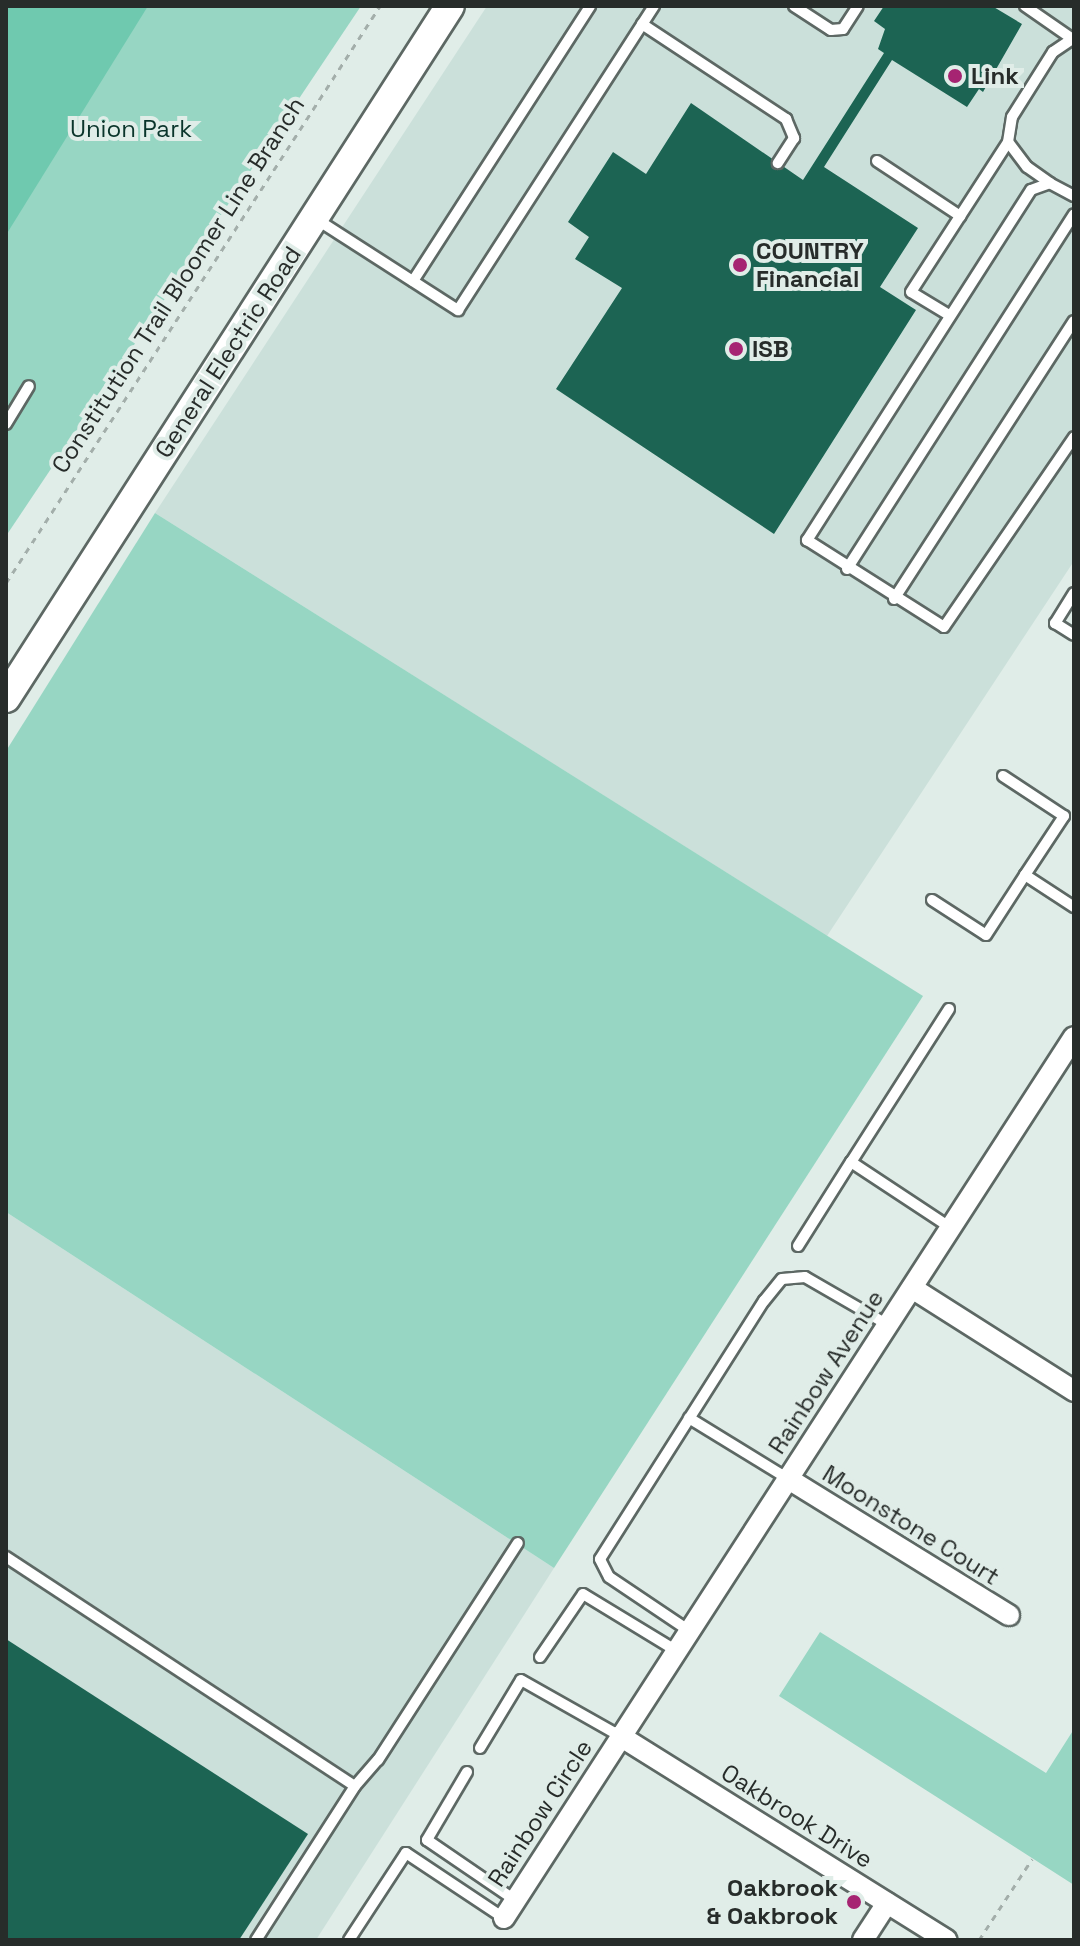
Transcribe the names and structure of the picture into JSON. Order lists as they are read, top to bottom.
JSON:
{
  "streets": {
    "main road": ["General Electric Road"],
    "street": [
      "Rainbow Avenue",
      "Moonstone Court",
      "Rainbow Circle",
      "Oakbrook Drive"
    ],
    "path": ["Constitution Trail Bloomer Line Branch"]
  },
  "crossings": [
    ["Rainbow Avenue", "Moonstone Court"],
    ["Rainbow Avenue", "Rainbow Circle"],
    ["Rainbow Avenue", "Oakbrook Drive"],
    ["Rainbow Circle", "Oakbrook Drive"]
  ],
  "parks": ["Union Park"],
  "places": [
    "Link",
    "COUNTRY Financial",
    "ISB",
    "Oakbrook & Oakbrook"
  ]
}
